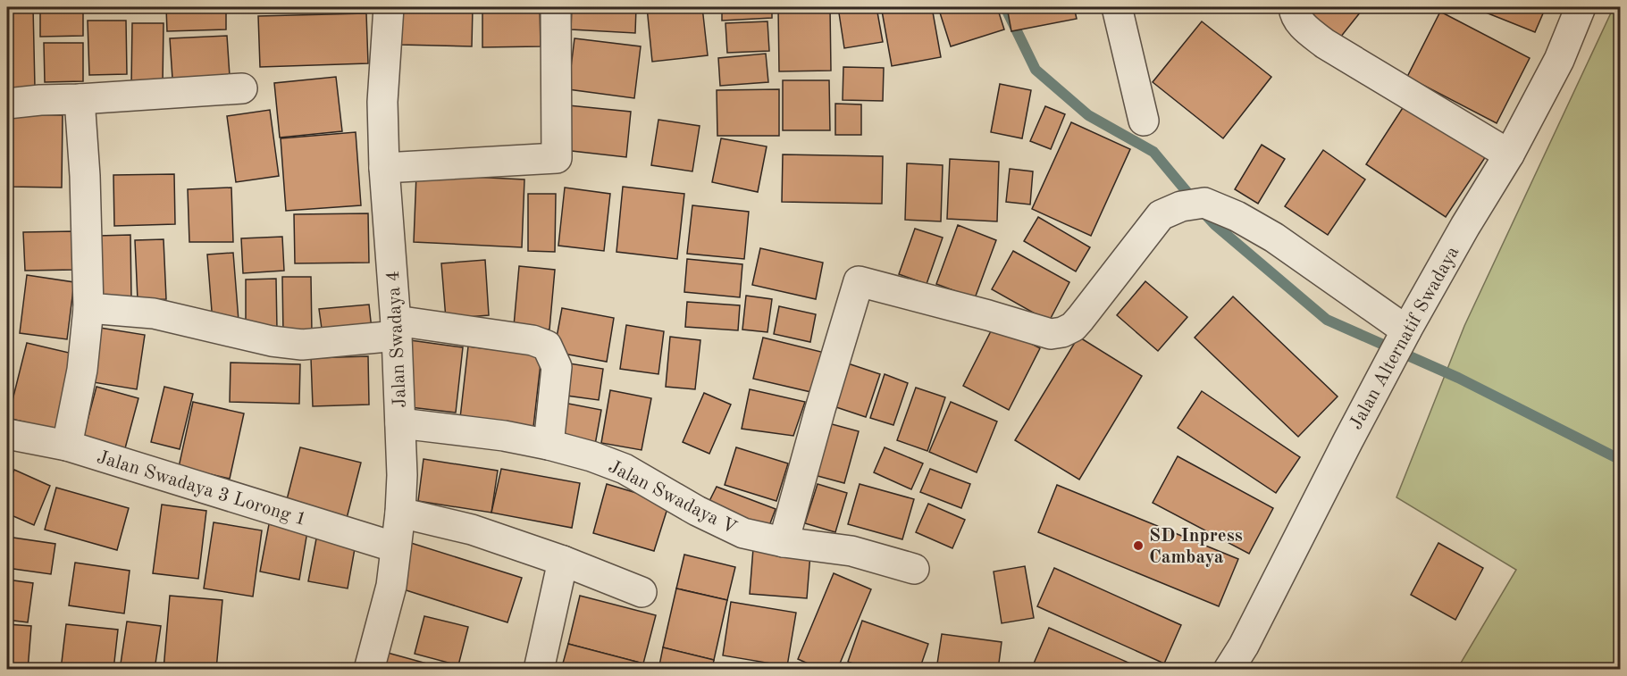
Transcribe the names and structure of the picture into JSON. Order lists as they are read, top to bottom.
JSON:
{
  "streets": {
    "street": [
      "Jalan Alternatif Swadaya",
      "Jalan Swadaya 4",
      "Jalan Swadaya 3 Lorong 1",
      "Jalan Swadaya V"
    ]
  },
  "crossings": [
    ["Jalan Swadaya 4", "Jalan Swadaya 3 Lorong 1"],
    ["Jalan Swadaya 4", "Jalan Swadaya V"]
  ],
  "places": ["SD Inpress Cambaya"]
}
